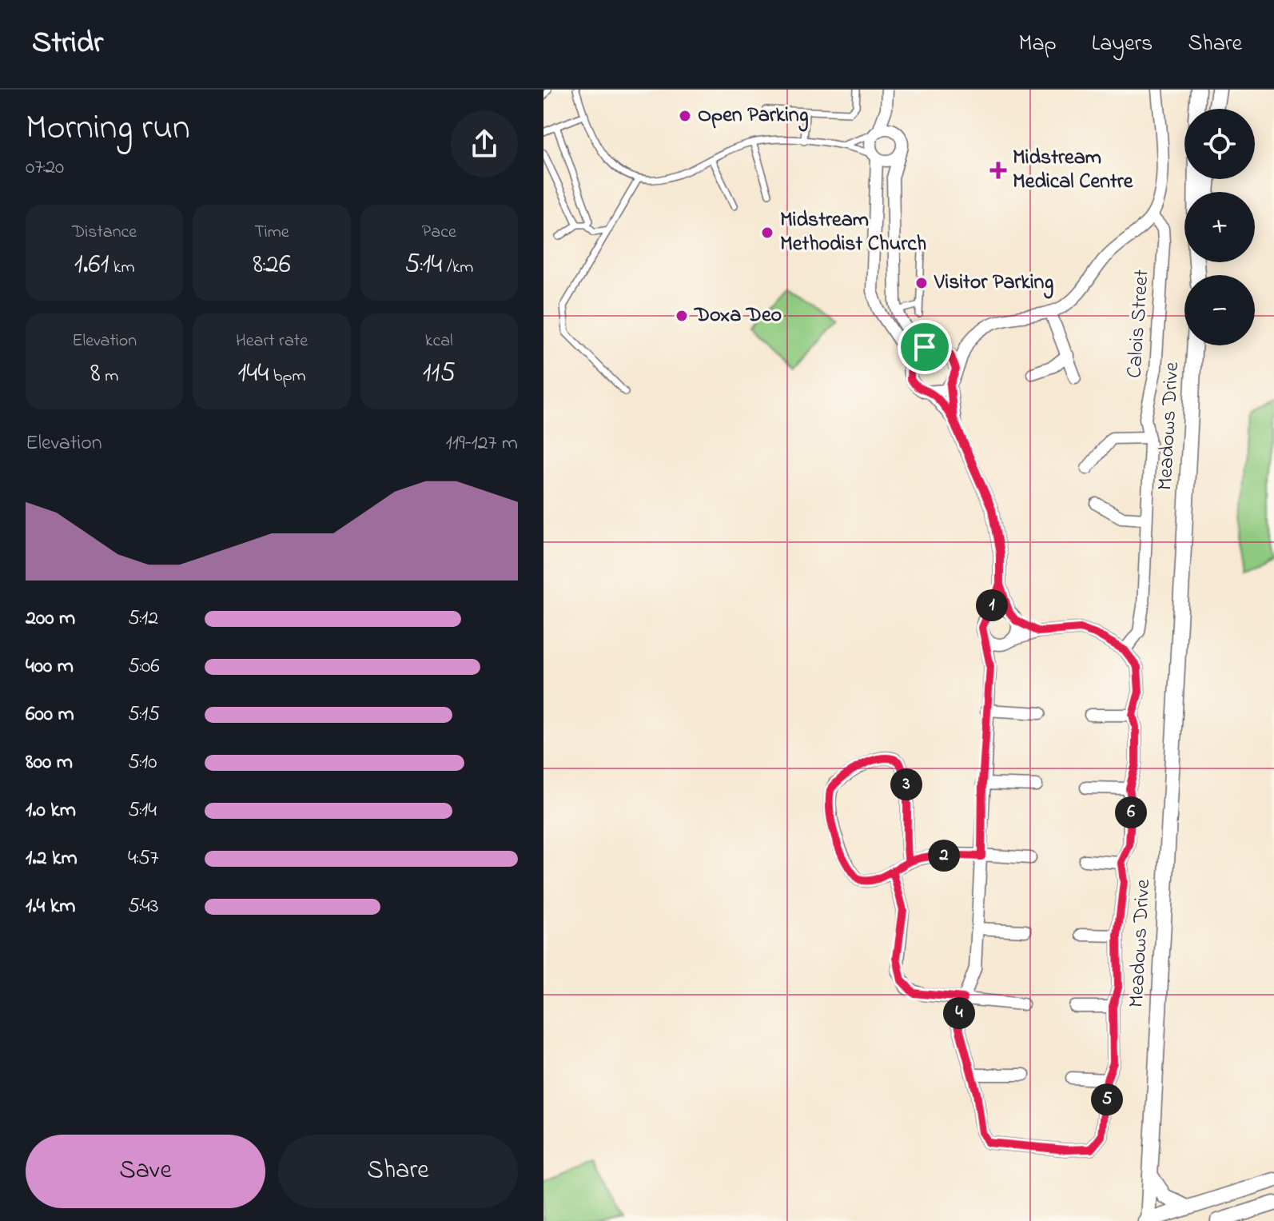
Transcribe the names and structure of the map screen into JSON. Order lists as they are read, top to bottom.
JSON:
{
  "streets": {
    "street": ["Calois Street", "Meadows Drive"]
  },
  "places": {
    "other": [
      "Open Parking",
      "Midstream Methodist Church",
      "Visitor Parking",
      "Doxa Deo"
    ],
    "health": ["Midstream Medical Centre"]
  },
  "page": {
    "header": "Stridr",
    "nav": ["Map", "Layers", "Share"],
    "heading": ["Morning run", "07:20"],
    "map_buttons": ["+", "−"],
    "stats": [
      ["Distance", "1.61 km"],
      ["Time", "8:26"],
      ["Pace", "5:14 /km"],
      ["Elevation", "8 m"],
      ["Heart rate", "144 bpm"],
      ["kcal", "115"]
    ],
    "chart": ["Elevation", "119–127 m"],
    "pins": [
      "1",
      "3",
      "6",
      "2",
      "4",
      "5"
    ],
    "list": [
      {
        "name": "200 m",
        "note": "5:12"
      },
      {
        "name": "400 m",
        "note": "5:06"
      },
      {
        "name": "600 m",
        "note": "5:15"
      },
      {
        "name": "800 m",
        "note": "5:10"
      },
      {
        "name": "1.0 km",
        "note": "5:14"
      },
      {
        "name": "1.2 km",
        "note": "4:57"
      },
      {
        "name": "1.4 km",
        "note": "5:43"
      }
    ],
    "buttons": ["Save", "Share"]
  }
}
